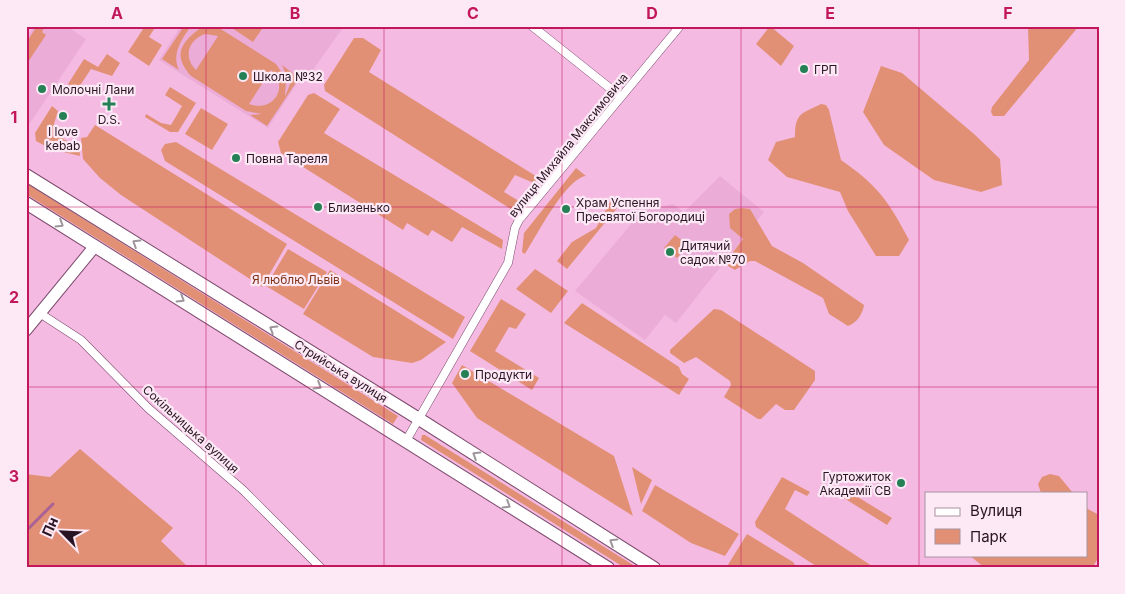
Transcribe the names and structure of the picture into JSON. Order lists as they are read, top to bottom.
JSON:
{
  "streets": {
    "main road": ["Стрийська вулиця"],
    "street": ["вулиця Михайла Максимовича", "Сокільницька вулиця"]
  },
  "crossings": [
    ["вулиця Михайла Максимовича", "Стрийська вулиця"]
  ],
  "parks": ["Я люблю Львів"],
  "places": {
    "other": [
      "ГРП",
      "Школа №32",
      "Молочні Лани",
      "I love kebab",
      "Повна Тареля",
      "Близенько",
      "Храм Успення Пресвятої Богородиці",
      "Дитячий садок №70",
      "Продукти",
      "Гуртожиток Академії СВ"
    ],
    "health": ["D.S."]
  },
  "legend": ["Вулиця", "Парк"],
  "north": "top left",
  "grid": {
    "columns": [
      "A",
      "B",
      "C",
      "D",
      "E",
      "F"
    ],
    "rows": ["1", "2", "3"]
  }
}
